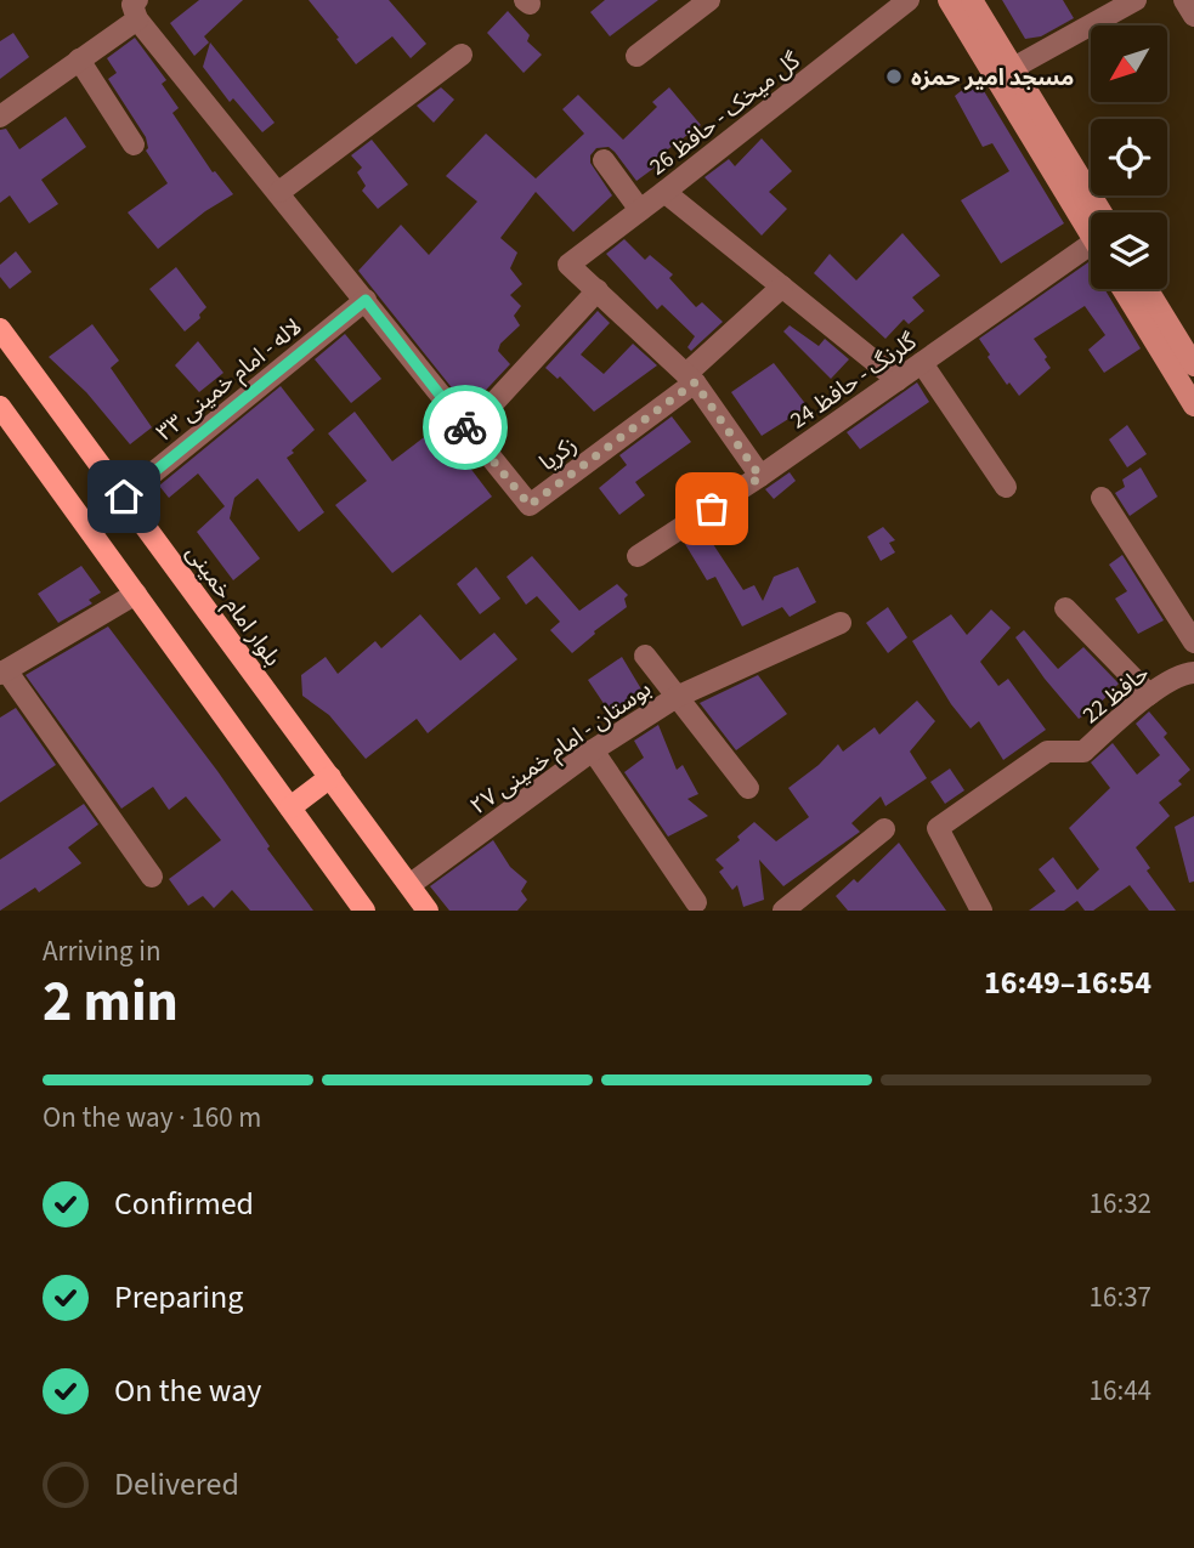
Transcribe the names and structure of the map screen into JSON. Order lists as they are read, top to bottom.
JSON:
{
  "streets": {
    "main road": ["بلوار امام خمینی"],
    "street": [
      "گل میخک - حافظ 26",
      "لاله - امام خمینی ۳۳",
      "گلرنگ - حافظ 24",
      "زکریا",
      "حافظ 22",
      "بوستان - امام خمینی ۲۷"
    ]
  },
  "crossings": [
    ["لاله - امام خمینی ۳۳", "زکریا"],
    ["لاله - امام خمینی ۳۳", "بلوار امام خمینی"],
    ["بلوار امام خمینی", "بوستان - امام خمینی ۲۷"]
  ],
  "places": ["مسجد امیر حمزه"],
  "north": "bottom left",
  "page": {
    "heading": ["2 min", "Arriving in", "16:49–16:54"],
    "bar": "On the way · 160 m",
    "list": [
      ["Confirmed", "16:32"],
      ["Preparing", "16:37"],
      ["On the way", "16:44"],
      "Delivered"
    ]
  }
}
